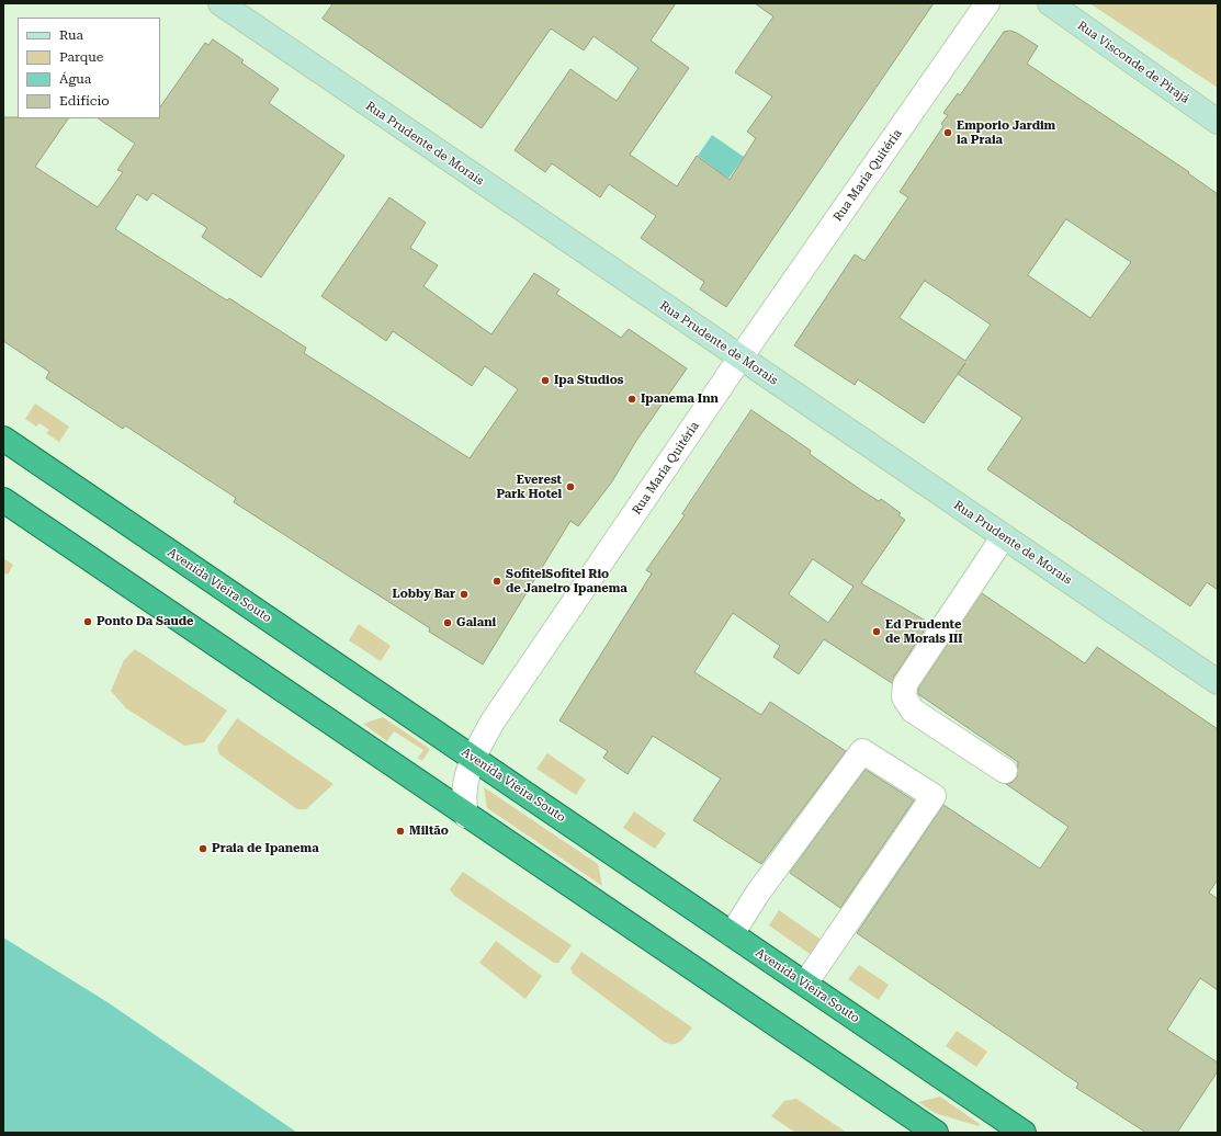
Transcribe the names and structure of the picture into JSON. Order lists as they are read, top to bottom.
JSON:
{
  "streets": {
    "highway": ["Avenida Vieira Souto"],
    "main road": ["Rua Visconde de Pirajá", "Rua Prudente de Morais"],
    "street": ["Rua Maria Quitéria"]
  },
  "crossings": [
    ["Rua Prudente de Morais", "Rua Maria Quitéria"],
    ["Rua Maria Quitéria", "Avenida Vieira Souto"]
  ],
  "places": [
    "Emporio Jardim la Praia",
    "Ipa Studios",
    "Ipanema Inn",
    "Everest Park Hotel",
    "SofitelSofitel Rio de Janeiro Ipanema",
    "Lobby Bar",
    "Ponto Da Saude",
    "Galani",
    "Ed Prudente de Morais III",
    "Miltão",
    "Praia de Ipanema"
  ],
  "legend": [
    "Rua",
    "Parque",
    "Água",
    "Edifício"
  ]
}
